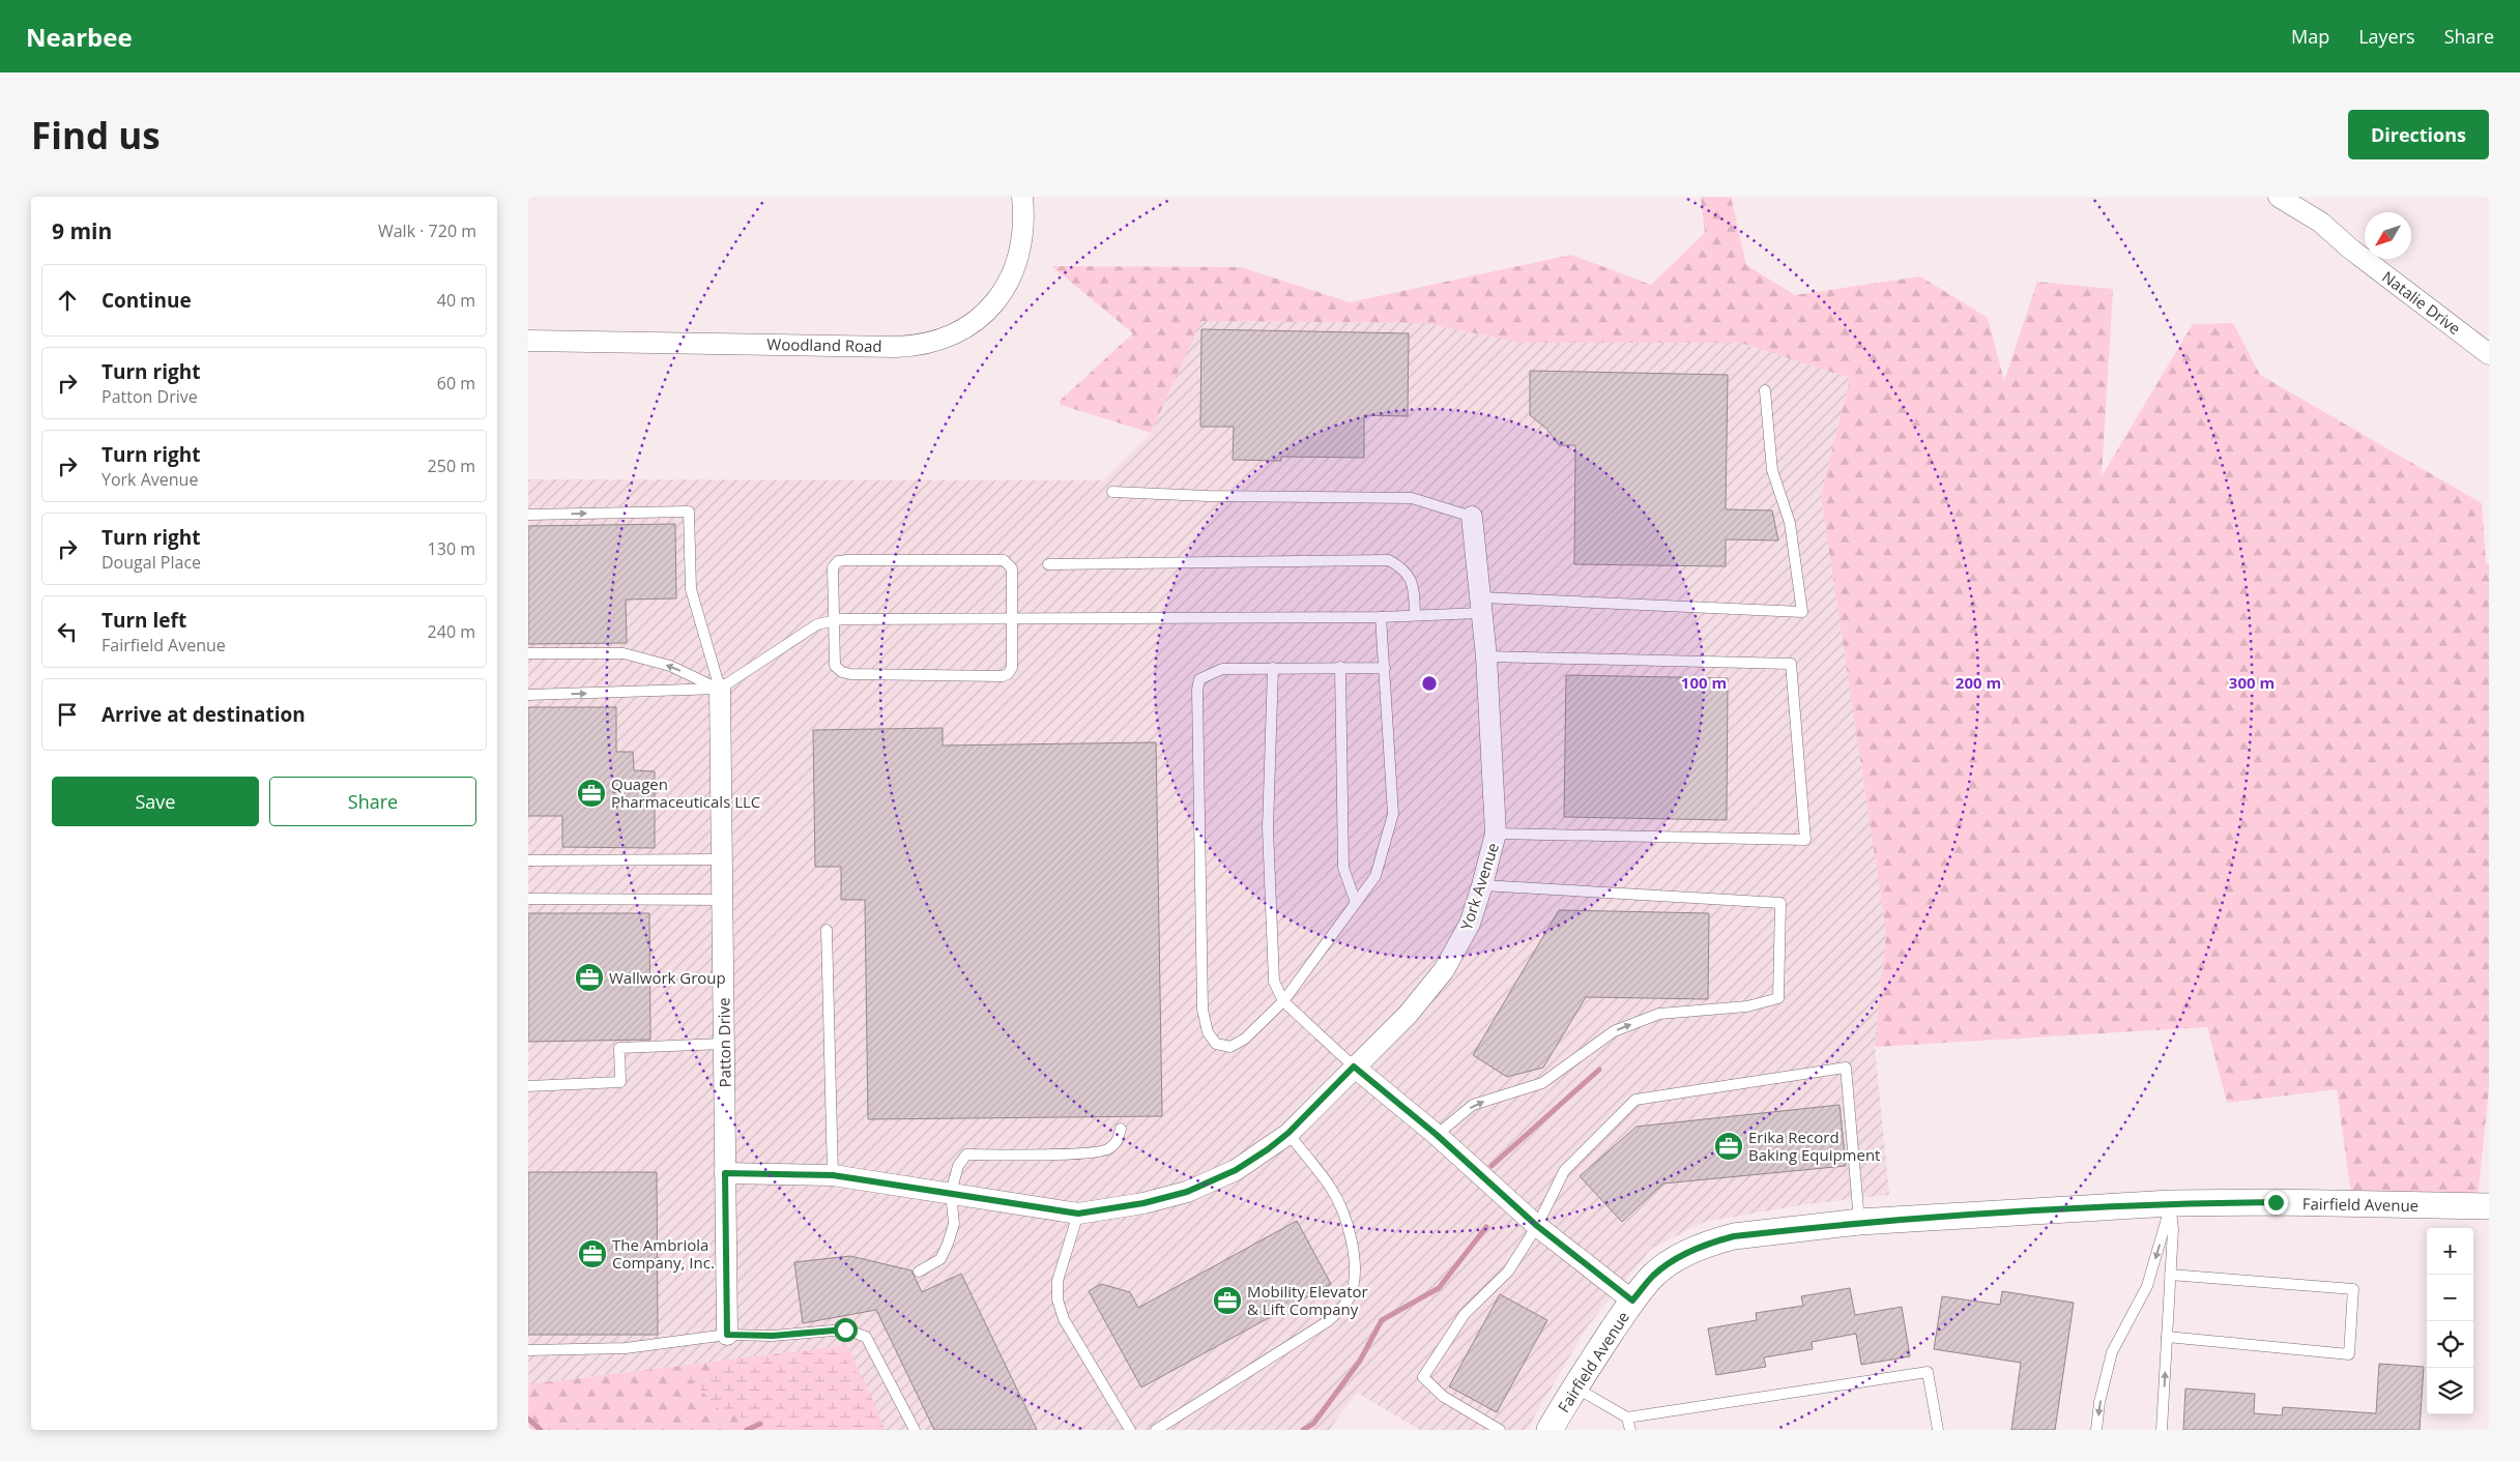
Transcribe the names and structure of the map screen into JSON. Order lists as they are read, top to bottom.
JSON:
{
  "streets": {
    "street": [
      "Natalie Drive",
      "Woodland Road",
      "York Avenue",
      "Patton Drive",
      "Fairfield Avenue"
    ]
  },
  "crossings": [
    ["York Avenue", "Patton Drive"]
  ],
  "places": {
    "office": [
      "Quagen Pharmaceuticals LLC",
      "Wallwork Group",
      "Erika Record Baking Equipment",
      "The Ambriola Company, Inc.",
      "Mobility Elevator & Lift Company"
    ]
  },
  "north": "bottom left",
  "page": {
    "header": "Nearbee",
    "nav": ["Map", "Layers", "Share"],
    "buttons": [
      "Directions",
      ["Save", "Share"]
    ],
    "title": "Find us",
    "heading": ["9 min", "Walk · 720 m"],
    "list": [
      ["Continue", "40 m"],
      ["Turn right", "Patton Drive", "60 m"],
      ["Turn right", "York Avenue", "250 m"],
      ["Turn right", "Dougal Place", "130 m"],
      ["Turn left", "Fairfield Avenue", "240 m"],
      "Arrive at destination"
    ],
    "map_buttons": ["+", "−"]
  },
  "rings": ["100 m", "200 m", "300 m"]
}
